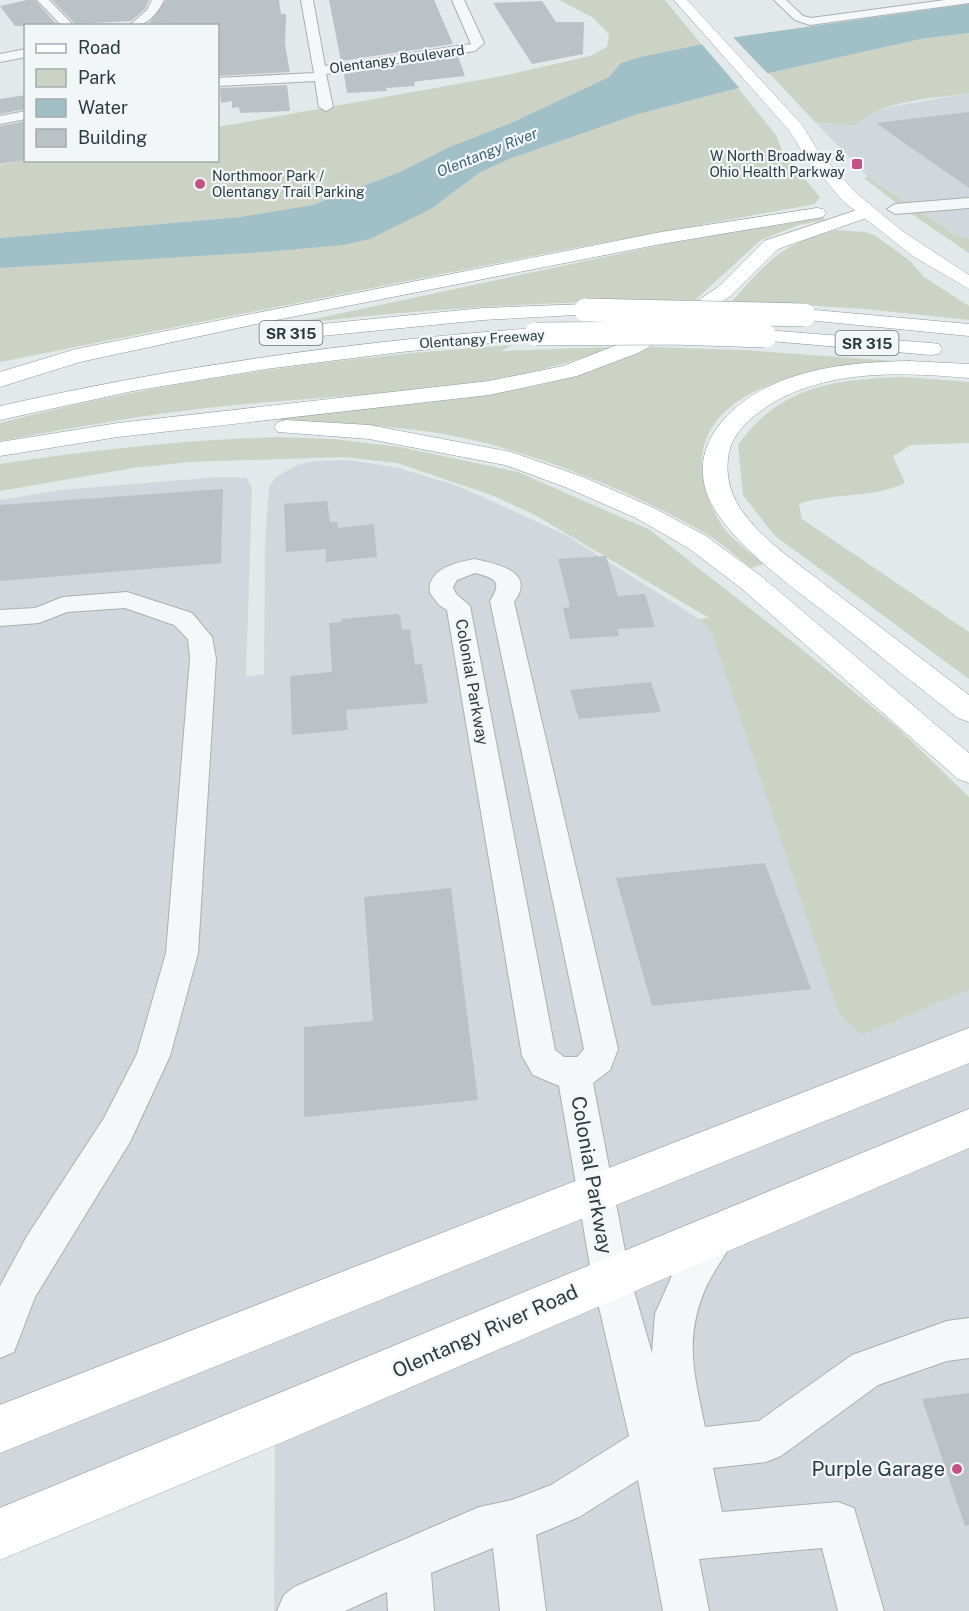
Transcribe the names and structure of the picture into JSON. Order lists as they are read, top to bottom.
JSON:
{
  "streets": {
    "main road": ["SR 315", "Olentangy Freeway", "Olentangy River Road"],
    "street": ["Olentangy Boulevard", "Colonial Parkway"]
  },
  "crossings": [
    ["Colonial Parkway", "Olentangy River Road"]
  ],
  "water": ["Olentangy River"],
  "places": {
    "transit": ["W North Broadway & Ohio Health Parkway"],
    "other": ["Northmoor Park / Olentangy Trail Parking", "Purple Garage"]
  },
  "legend": [
    "Road",
    "Park",
    "Water",
    "Building"
  ]
}
